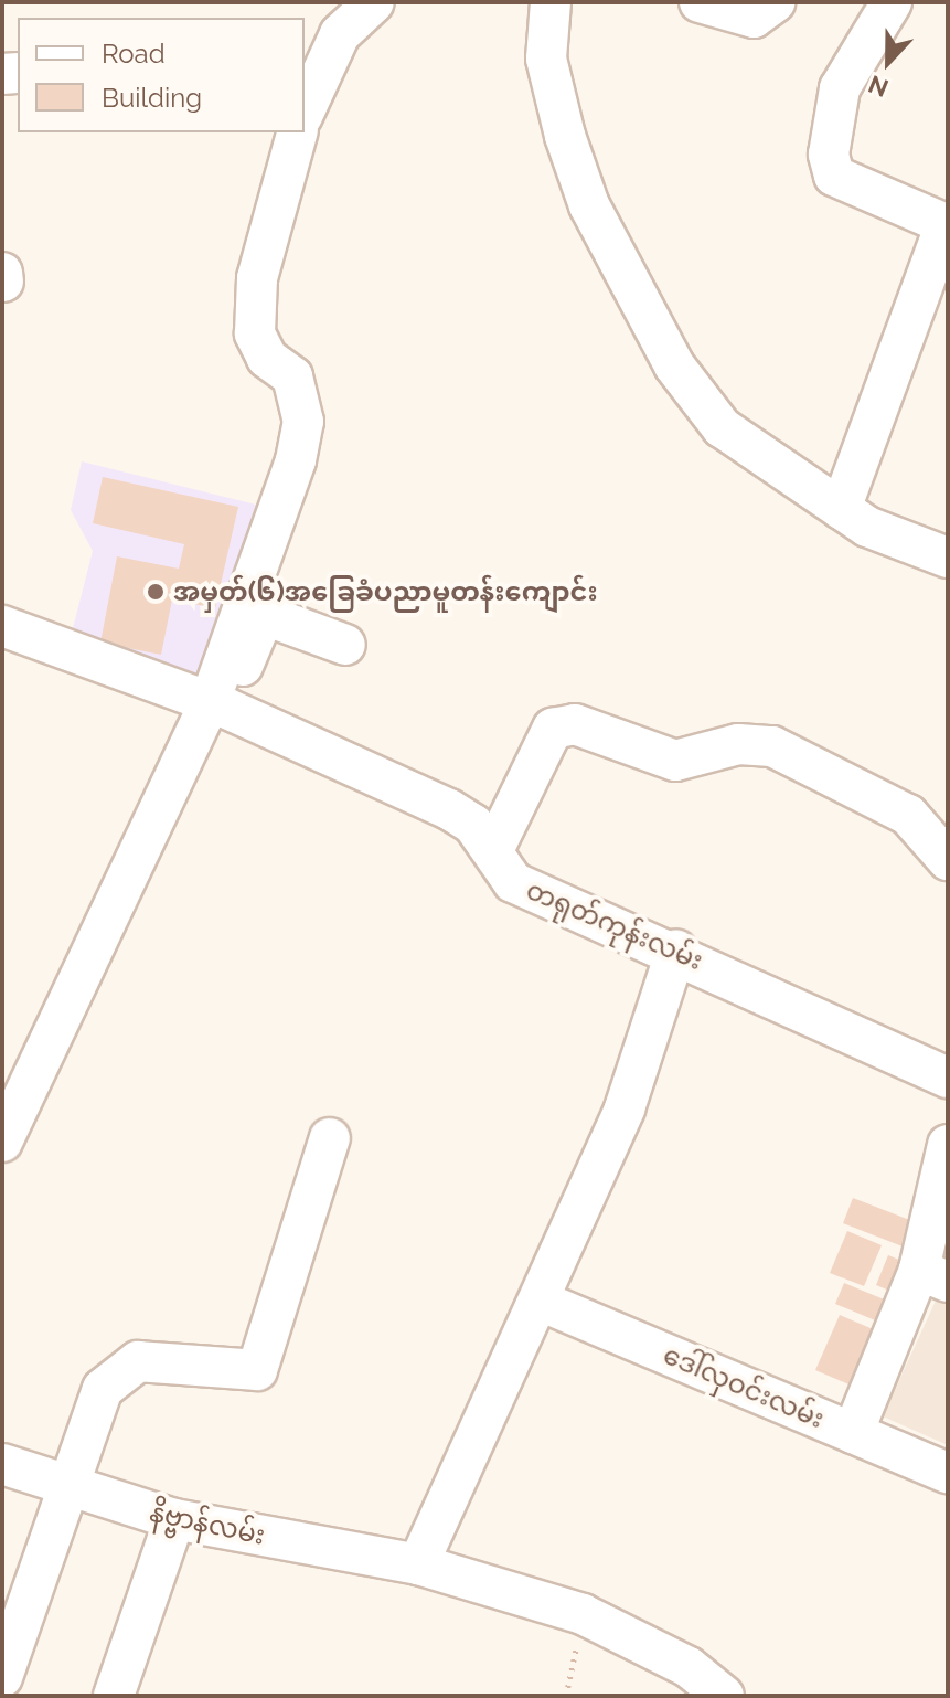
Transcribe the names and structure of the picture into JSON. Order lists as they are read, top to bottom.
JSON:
{
  "streets": {
    "street": ["တရုတ်ကုန်းလမ်း", "ဒေါ်လှဝင်းလမ်း", "နိဗ္ဗာန်လမ်း"]
  },
  "places": ["အမှတ်(၆)အခြေခံပညာမူတန်းကျောင်း"],
  "legend": ["Road", "Building"],
  "north": "bottom"
}
